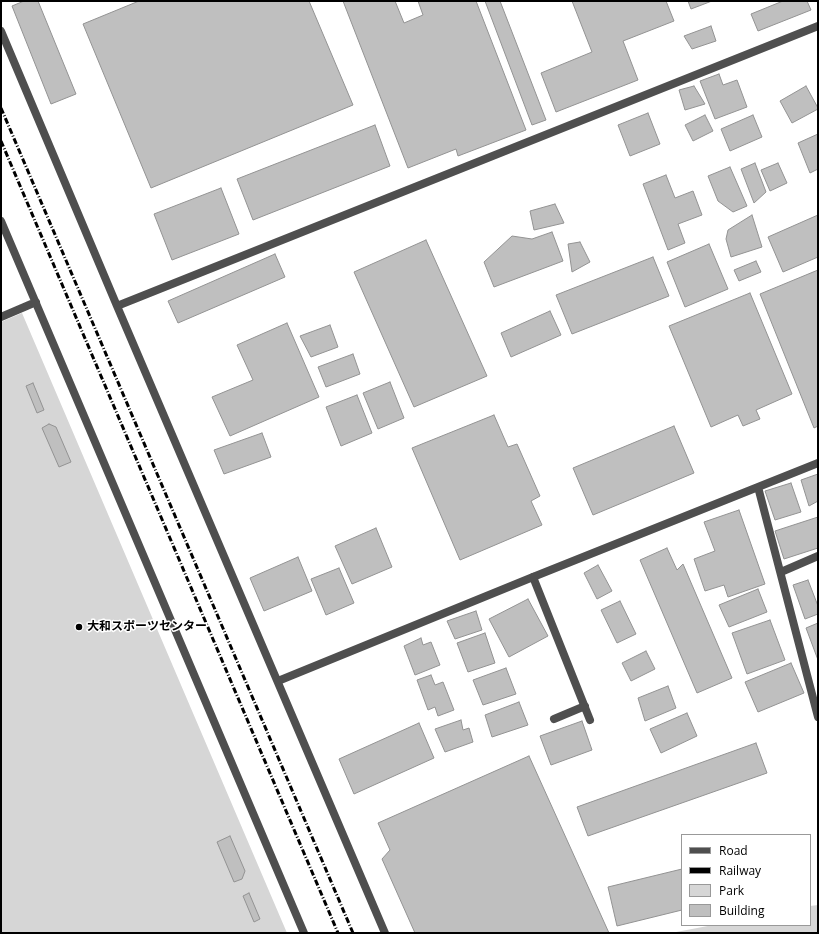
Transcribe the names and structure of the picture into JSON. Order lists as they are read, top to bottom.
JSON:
{
  "places": ["大和スポーツセンター"],
  "legend": [
    "Road",
    "Railway",
    "Park",
    "Building"
  ]
}
